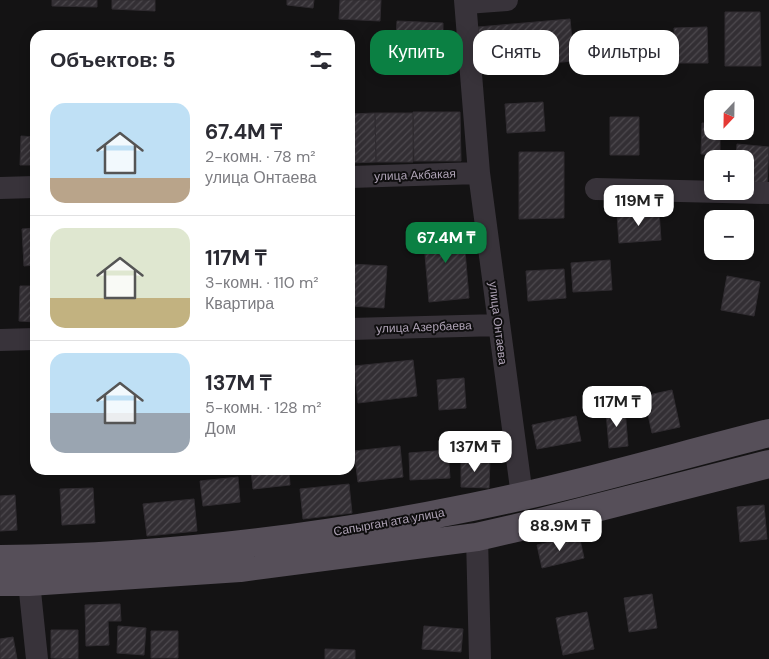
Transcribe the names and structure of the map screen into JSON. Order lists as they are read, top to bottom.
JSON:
{
  "streets": {
    "main road": ["Сапырган ата улица"],
    "street": ["улица Акбакая", "улица Онтаева", "улица Азербаева"]
  },
  "crossings": [
    ["улица Акбакая", "улица Онтаева"],
    ["улица Онтаева", "улица Азербаева"],
    ["улица Онтаева", "Сапырган ата улица"]
  ],
  "north": "bottom",
  "page": {
    "chip": ["Купить", "Снять", "Фильтры"],
    "heading": "Объектов: 5",
    "map_buttons": ["+", "−"],
    "list": [
      {
        "name": "67.4M ₸",
        "note": "2-комн. · 78 m² · улица Онтаева"
      },
      {
        "name": "117M ₸",
        "note": "3-комн. · 110 m² · Квартира"
      },
      {
        "name": "137M ₸",
        "note": "5-комн. · 128 m² · Дом"
      }
    ],
    "price": [
      "119M ₸",
      "67.4M ₸",
      "117M ₸",
      "137M ₸",
      "88.9M ₸"
    ]
  }
}
